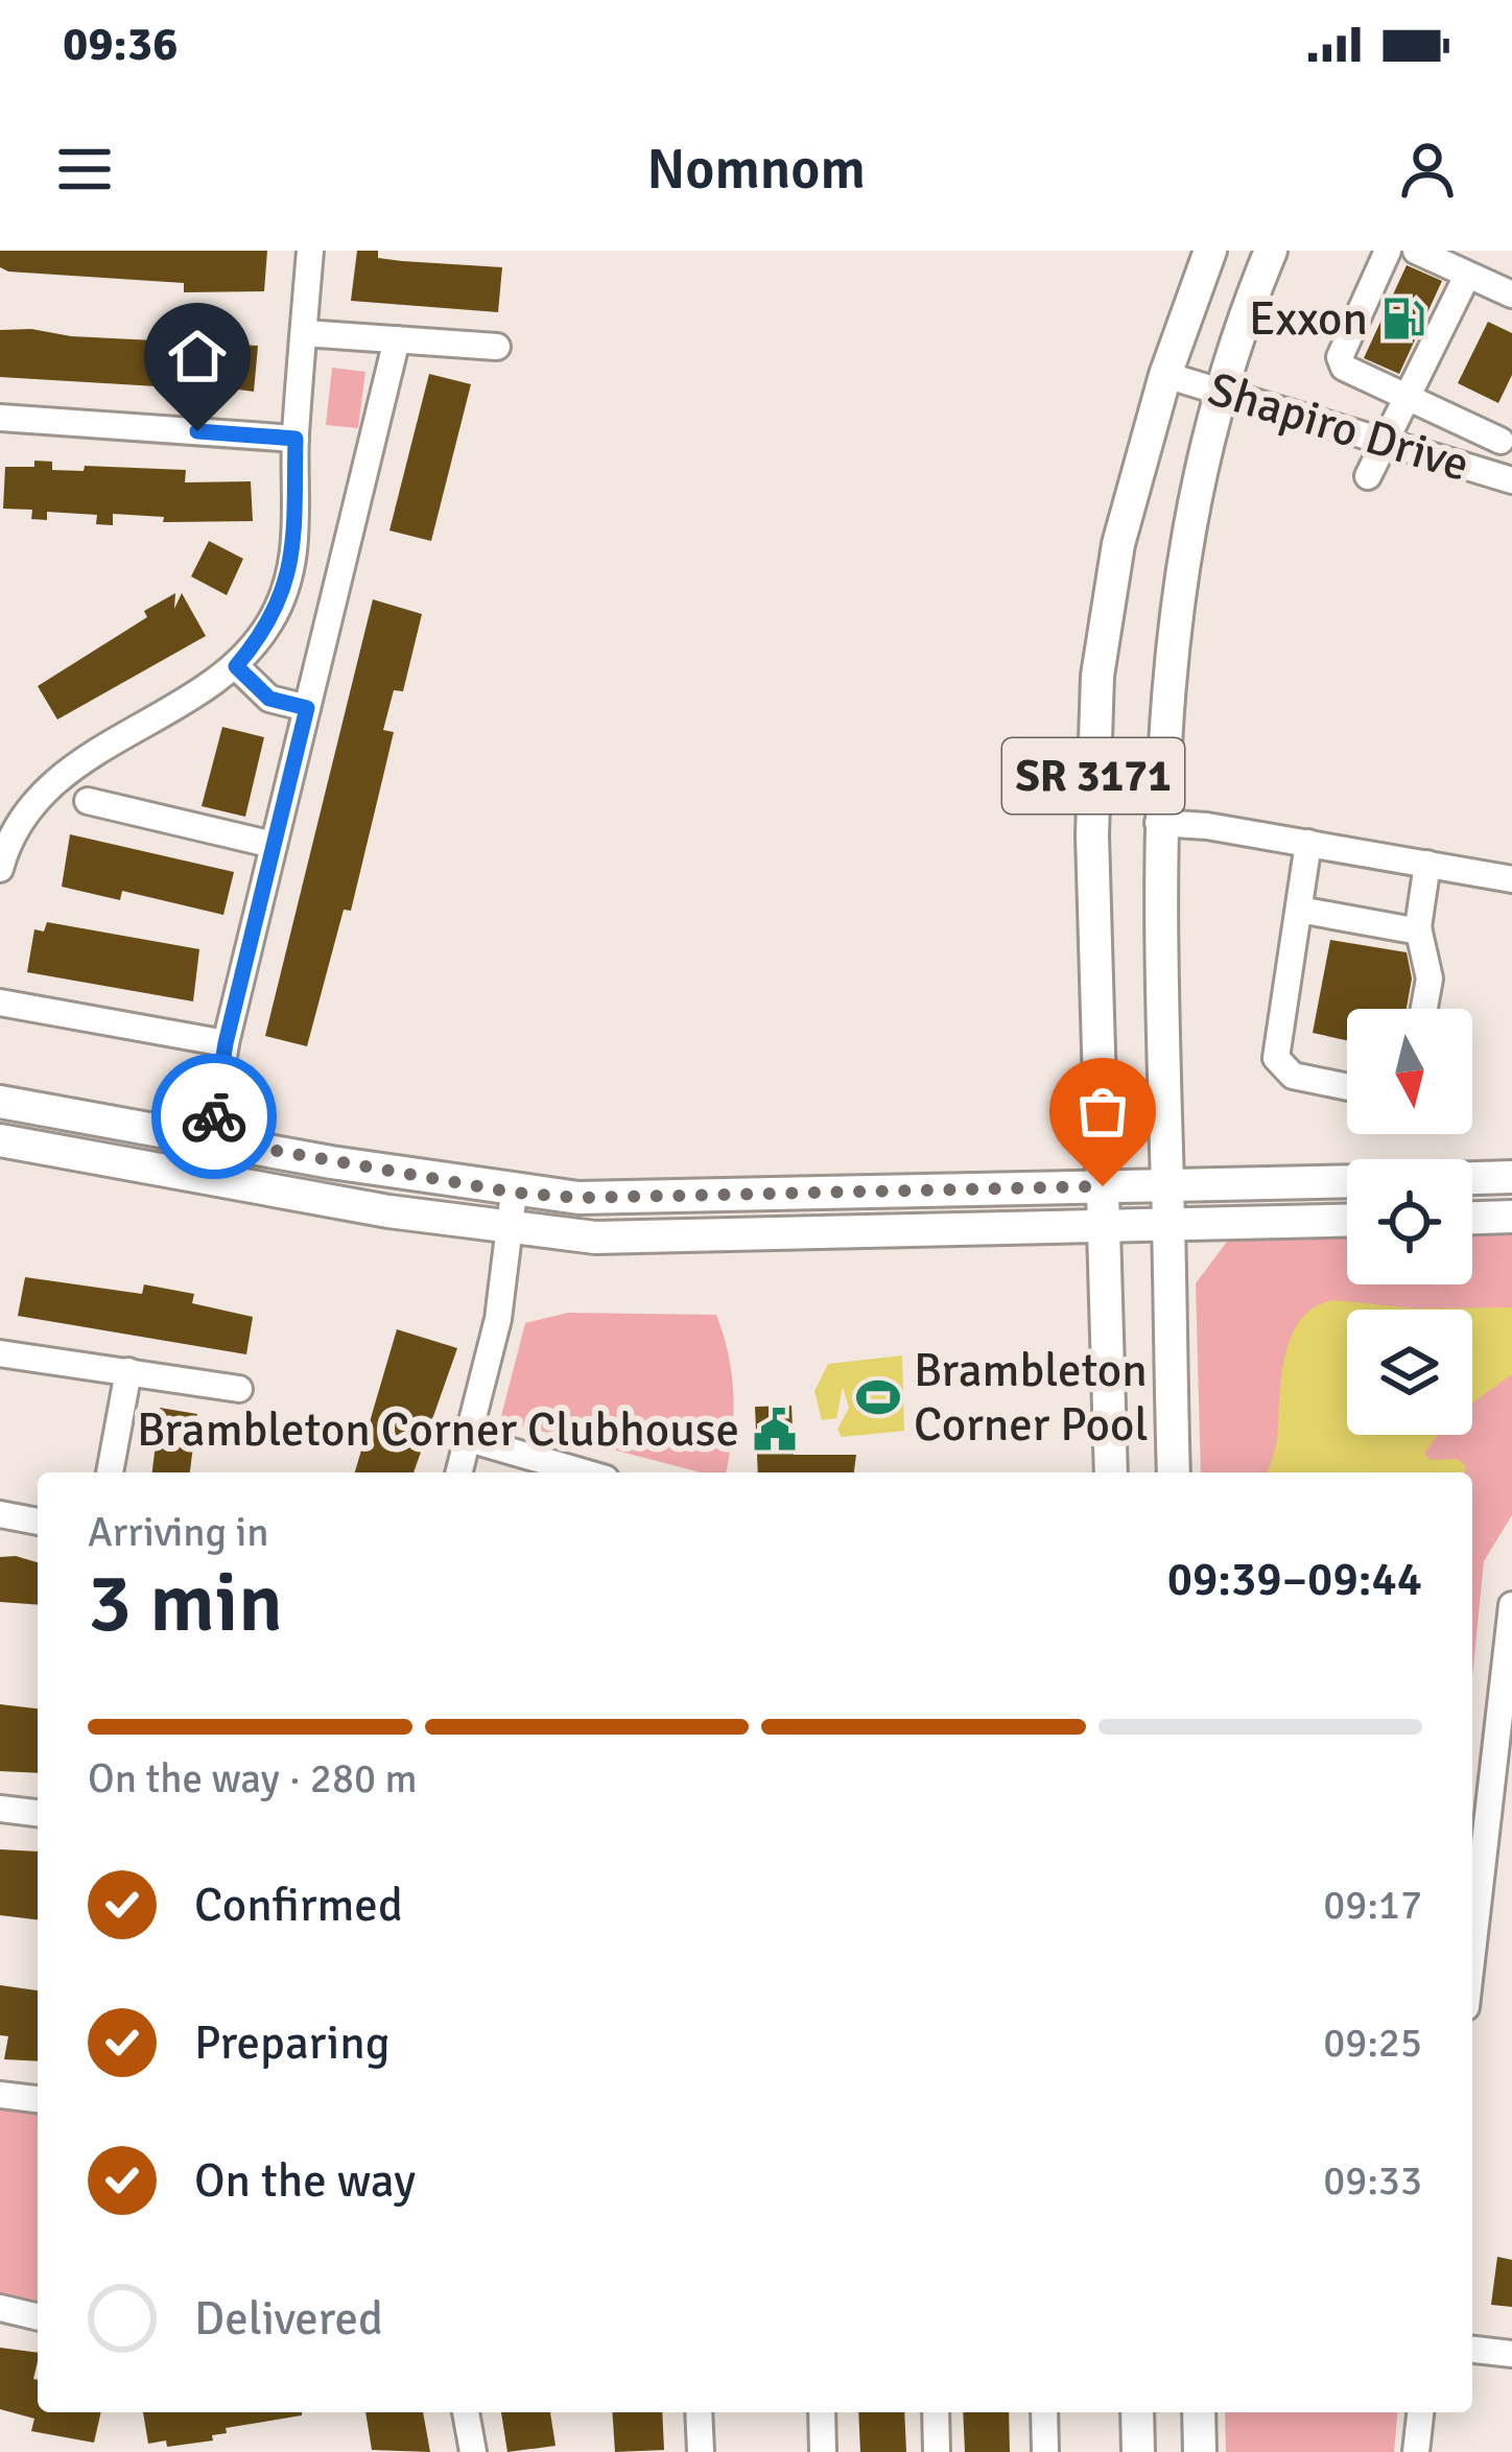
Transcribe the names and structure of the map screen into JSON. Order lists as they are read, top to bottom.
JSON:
{
  "streets": {
    "main road": ["SR 3171"],
    "street": ["Shapiro Drive"]
  },
  "crossings": [
    ["Shapiro Drive", "SR 3171"]
  ],
  "places": {
    "fuel station": ["Exxon"],
    "sports": ["Brambleton Corner Pool"],
    "public building": ["Brambleton Corner Clubhouse"]
  },
  "north": "bottom",
  "page": {
    "status": "09:36",
    "header": "Nomnom",
    "heading": ["3 min", "Arriving in", "09:39–09:44"],
    "bar": "On the way · 280 m",
    "list": [
      ["Confirmed", "09:17"],
      ["Preparing", "09:25"],
      ["On the way", "09:33"],
      "Delivered"
    ]
  }
}
